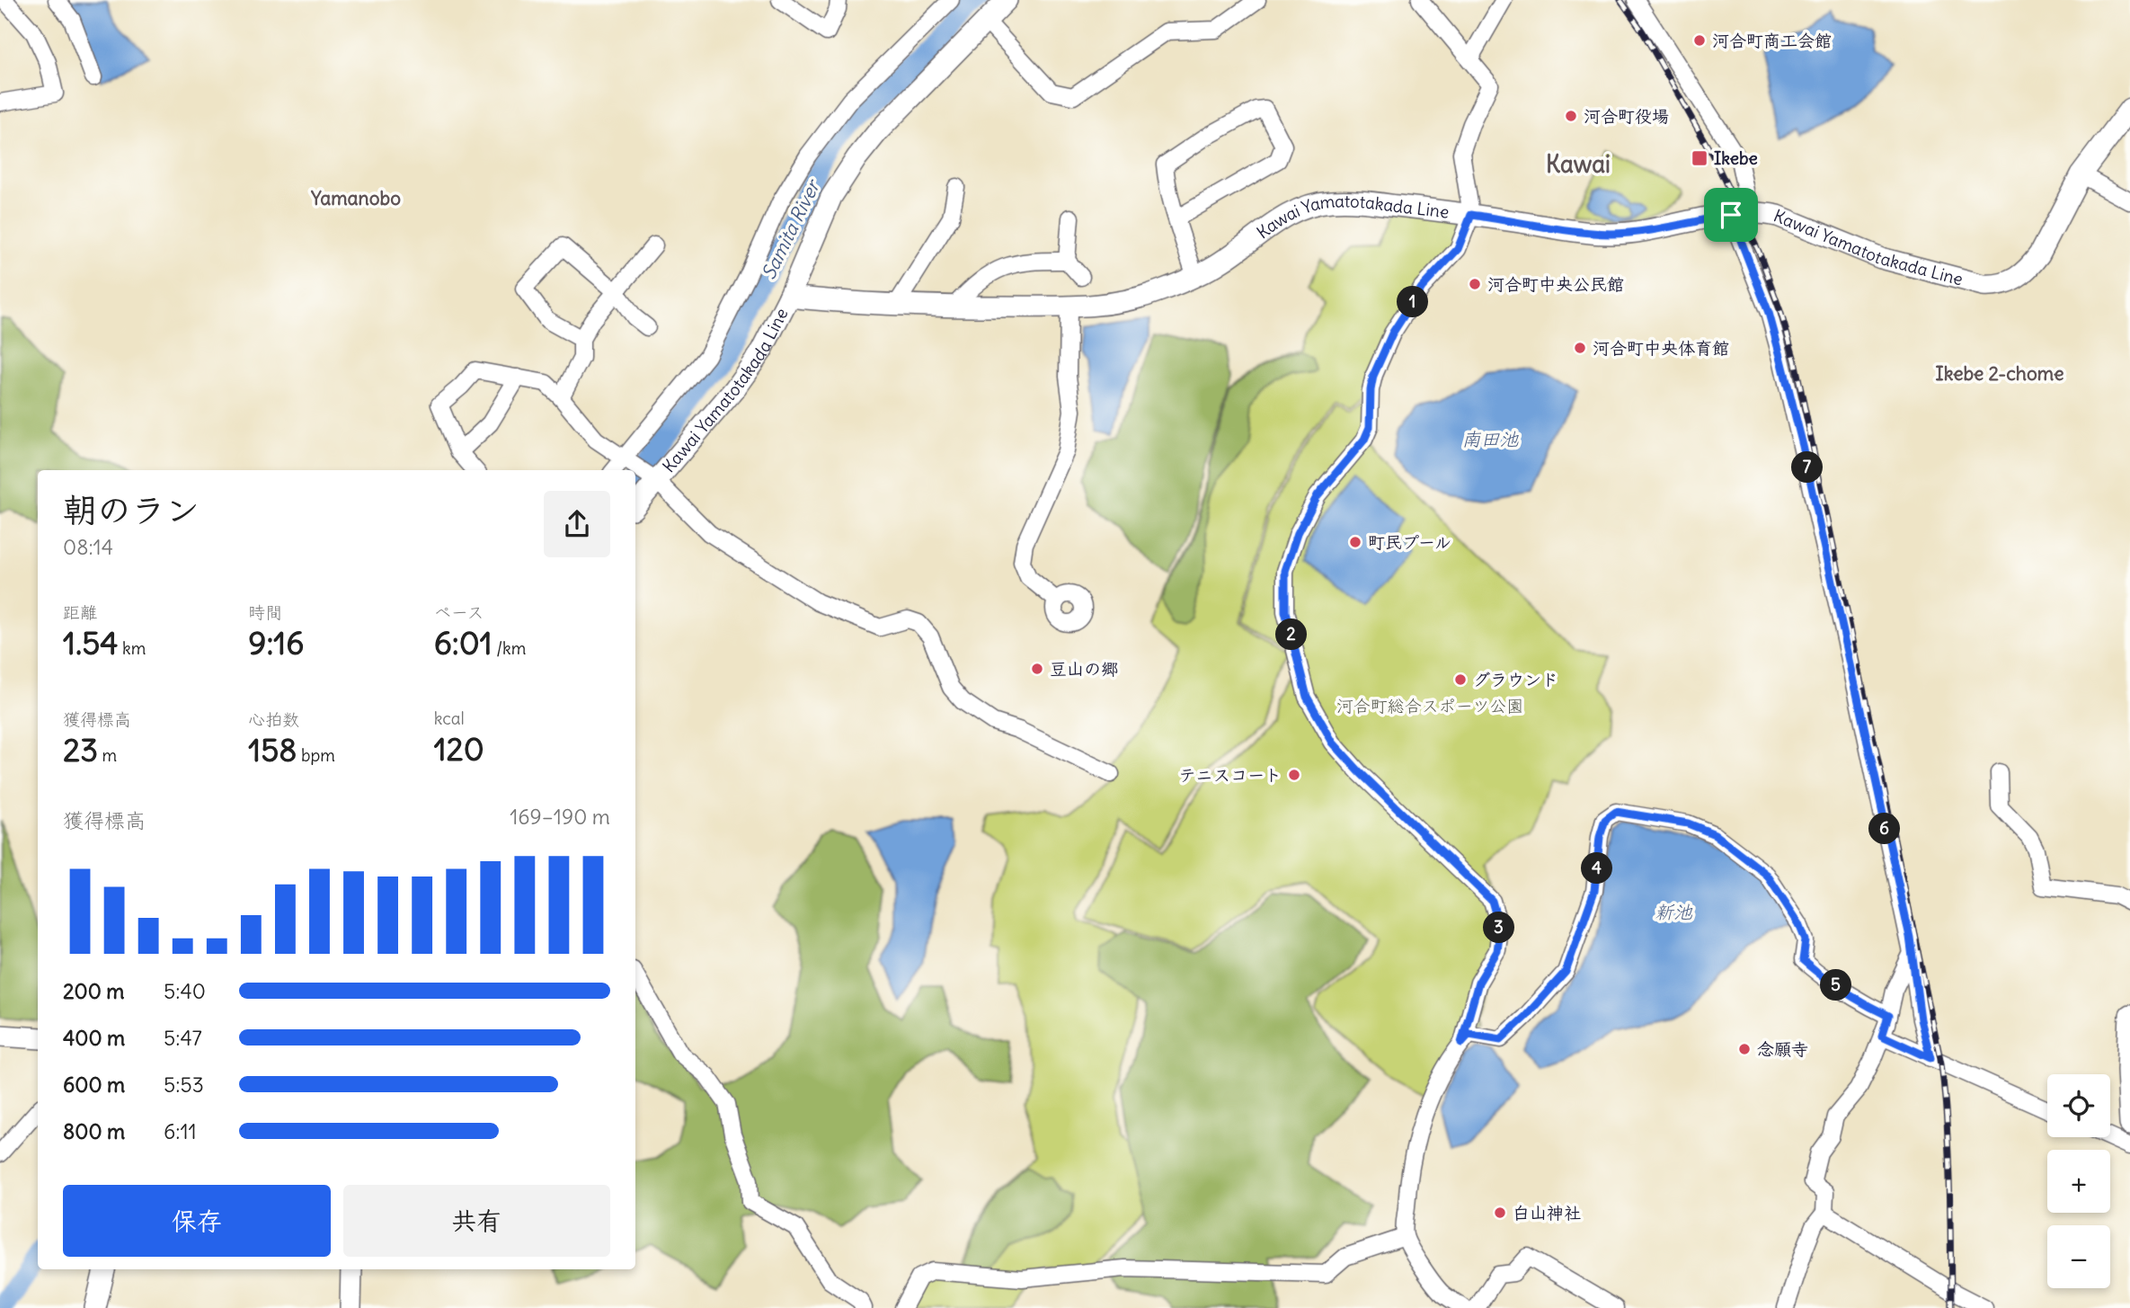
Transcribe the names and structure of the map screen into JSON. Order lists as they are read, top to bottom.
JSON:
{
  "streets": {
    "main road": ["Kawai Yamatotakada Line"]
  },
  "districts": ["Kawai", "Yamanobo", "Ikebe 2-chome"],
  "water": ["Samita River", "南田池", "新池"],
  "parks": ["河合町総合スポーツ公園"],
  "places": {
    "other": [
      "河合町商工会館",
      "河合町役場",
      "河合町中央公民館",
      "河合町中央体育館",
      "町民プール",
      "豆山の郷",
      "グラウンド",
      "テニスコート",
      "念願寺",
      "白山神社"
    ],
    "transit": ["Ikebe"]
  },
  "page": {
    "pins": [
      "1",
      "7",
      "2",
      "6",
      "4",
      "3",
      "5"
    ],
    "heading": ["朝のラン", "08:14"],
    "stats": [
      ["距離", "1.54 km"],
      ["時間", "9:16"],
      ["ペース", "6:01 /km"],
      ["獲得標高", "23 m"],
      ["心拍数", "158 bpm"],
      ["kcal", "120"]
    ],
    "chart": ["獲得標高", "169–190 m"],
    "list": [
      {
        "name": "200 m",
        "note": "5:40"
      },
      {
        "name": "400 m",
        "note": "5:47"
      },
      {
        "name": "600 m",
        "note": "5:53"
      },
      {
        "name": "800 m",
        "note": "6:11"
      }
    ],
    "map_buttons": ["+", "−"],
    "buttons": ["保存", "共有"]
  }
}
